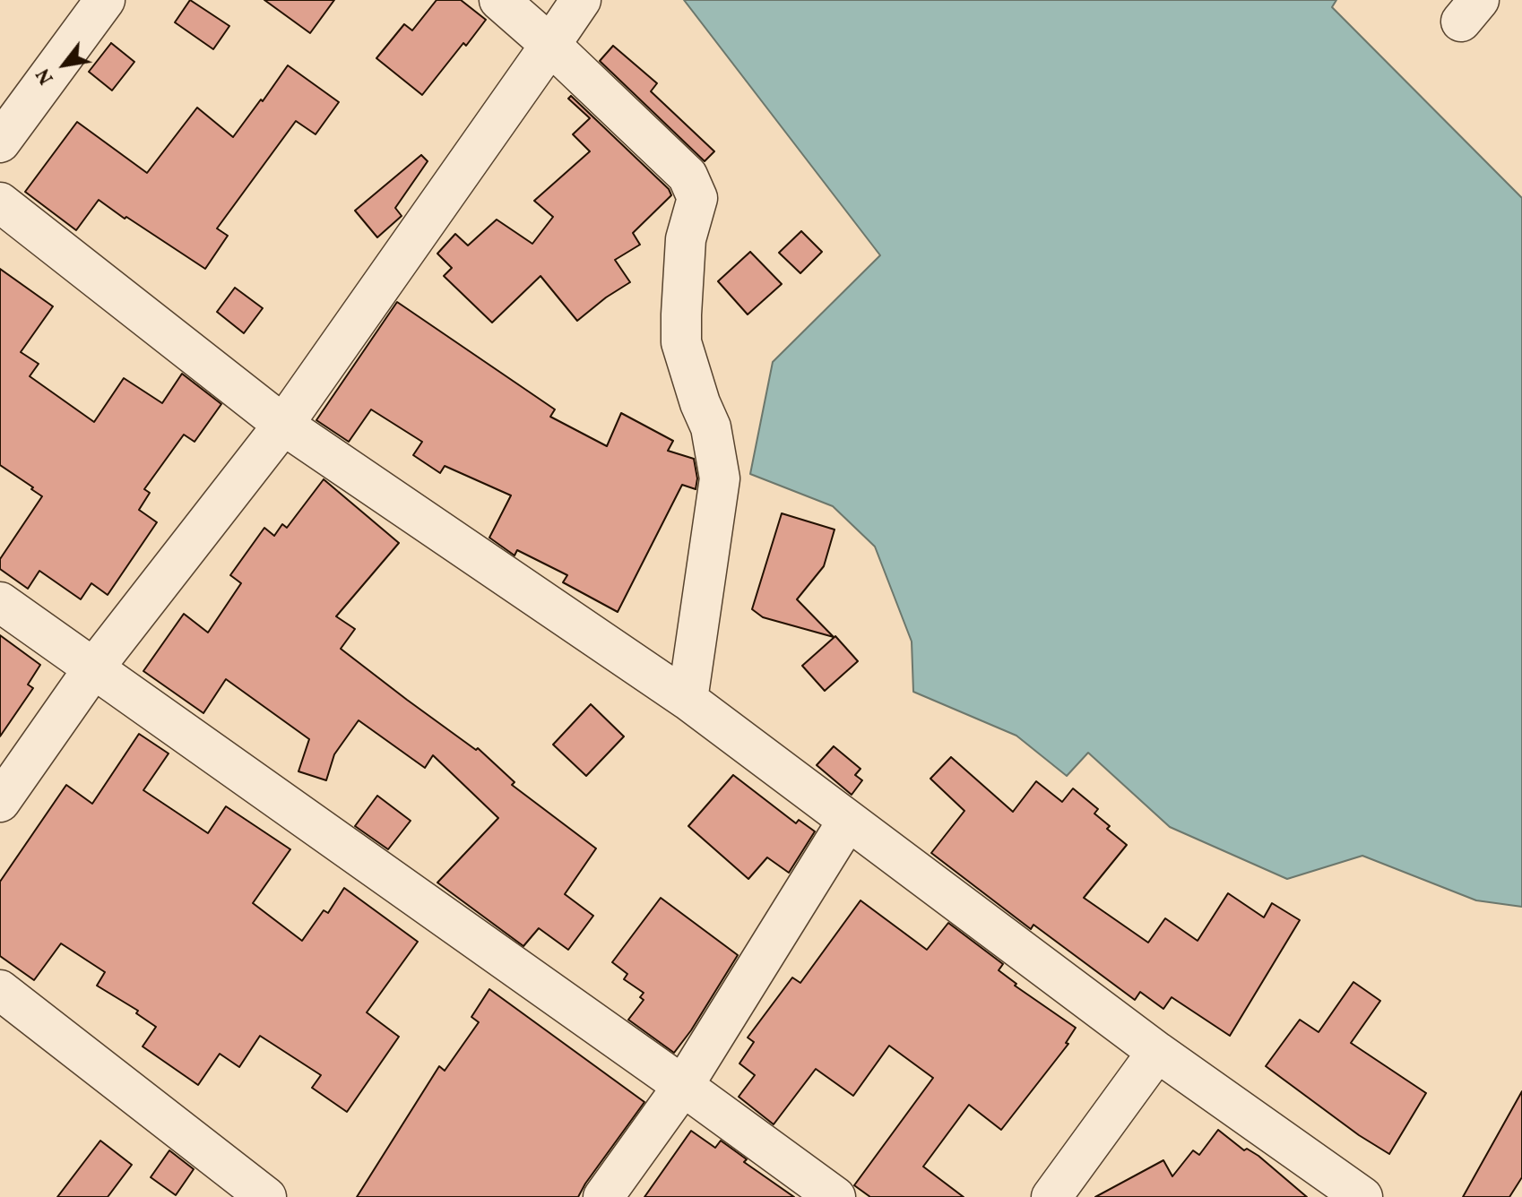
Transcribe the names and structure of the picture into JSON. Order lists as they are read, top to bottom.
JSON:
{
  "north": "bottom left"
}
